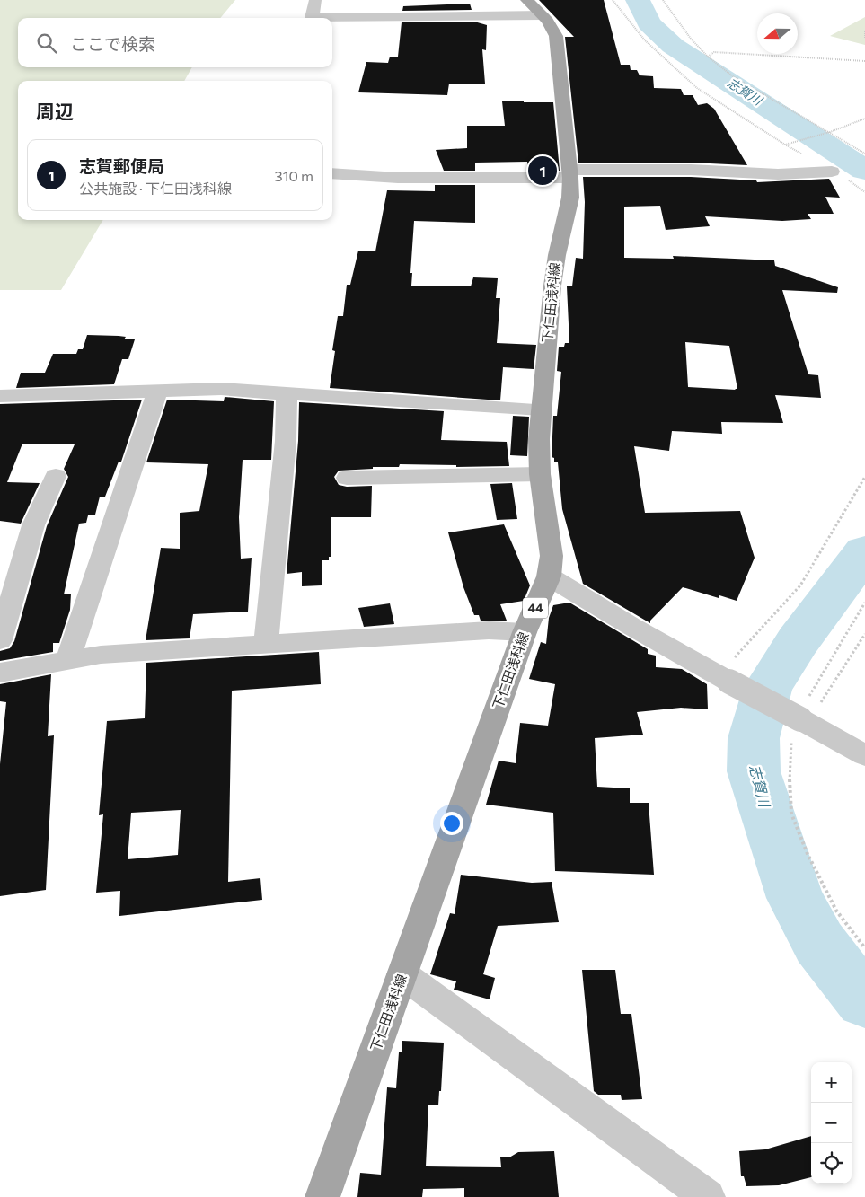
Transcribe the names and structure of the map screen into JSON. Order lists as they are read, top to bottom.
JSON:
{
  "streets": {
    "main road": ["下仁田浅科線", "44"]
  },
  "water": ["志賀川"],
  "north": "left",
  "page": {
    "search": "ここで検索",
    "heading": "周辺",
    "list": [
      {
        "mark": "1",
        "name": "志賀郵便局",
        "note": "公共施設 · 下仁田浅科線",
        "value": "310 m"
      }
    ],
    "pins": "1",
    "map_buttons": ["+", "−"]
  }
}
